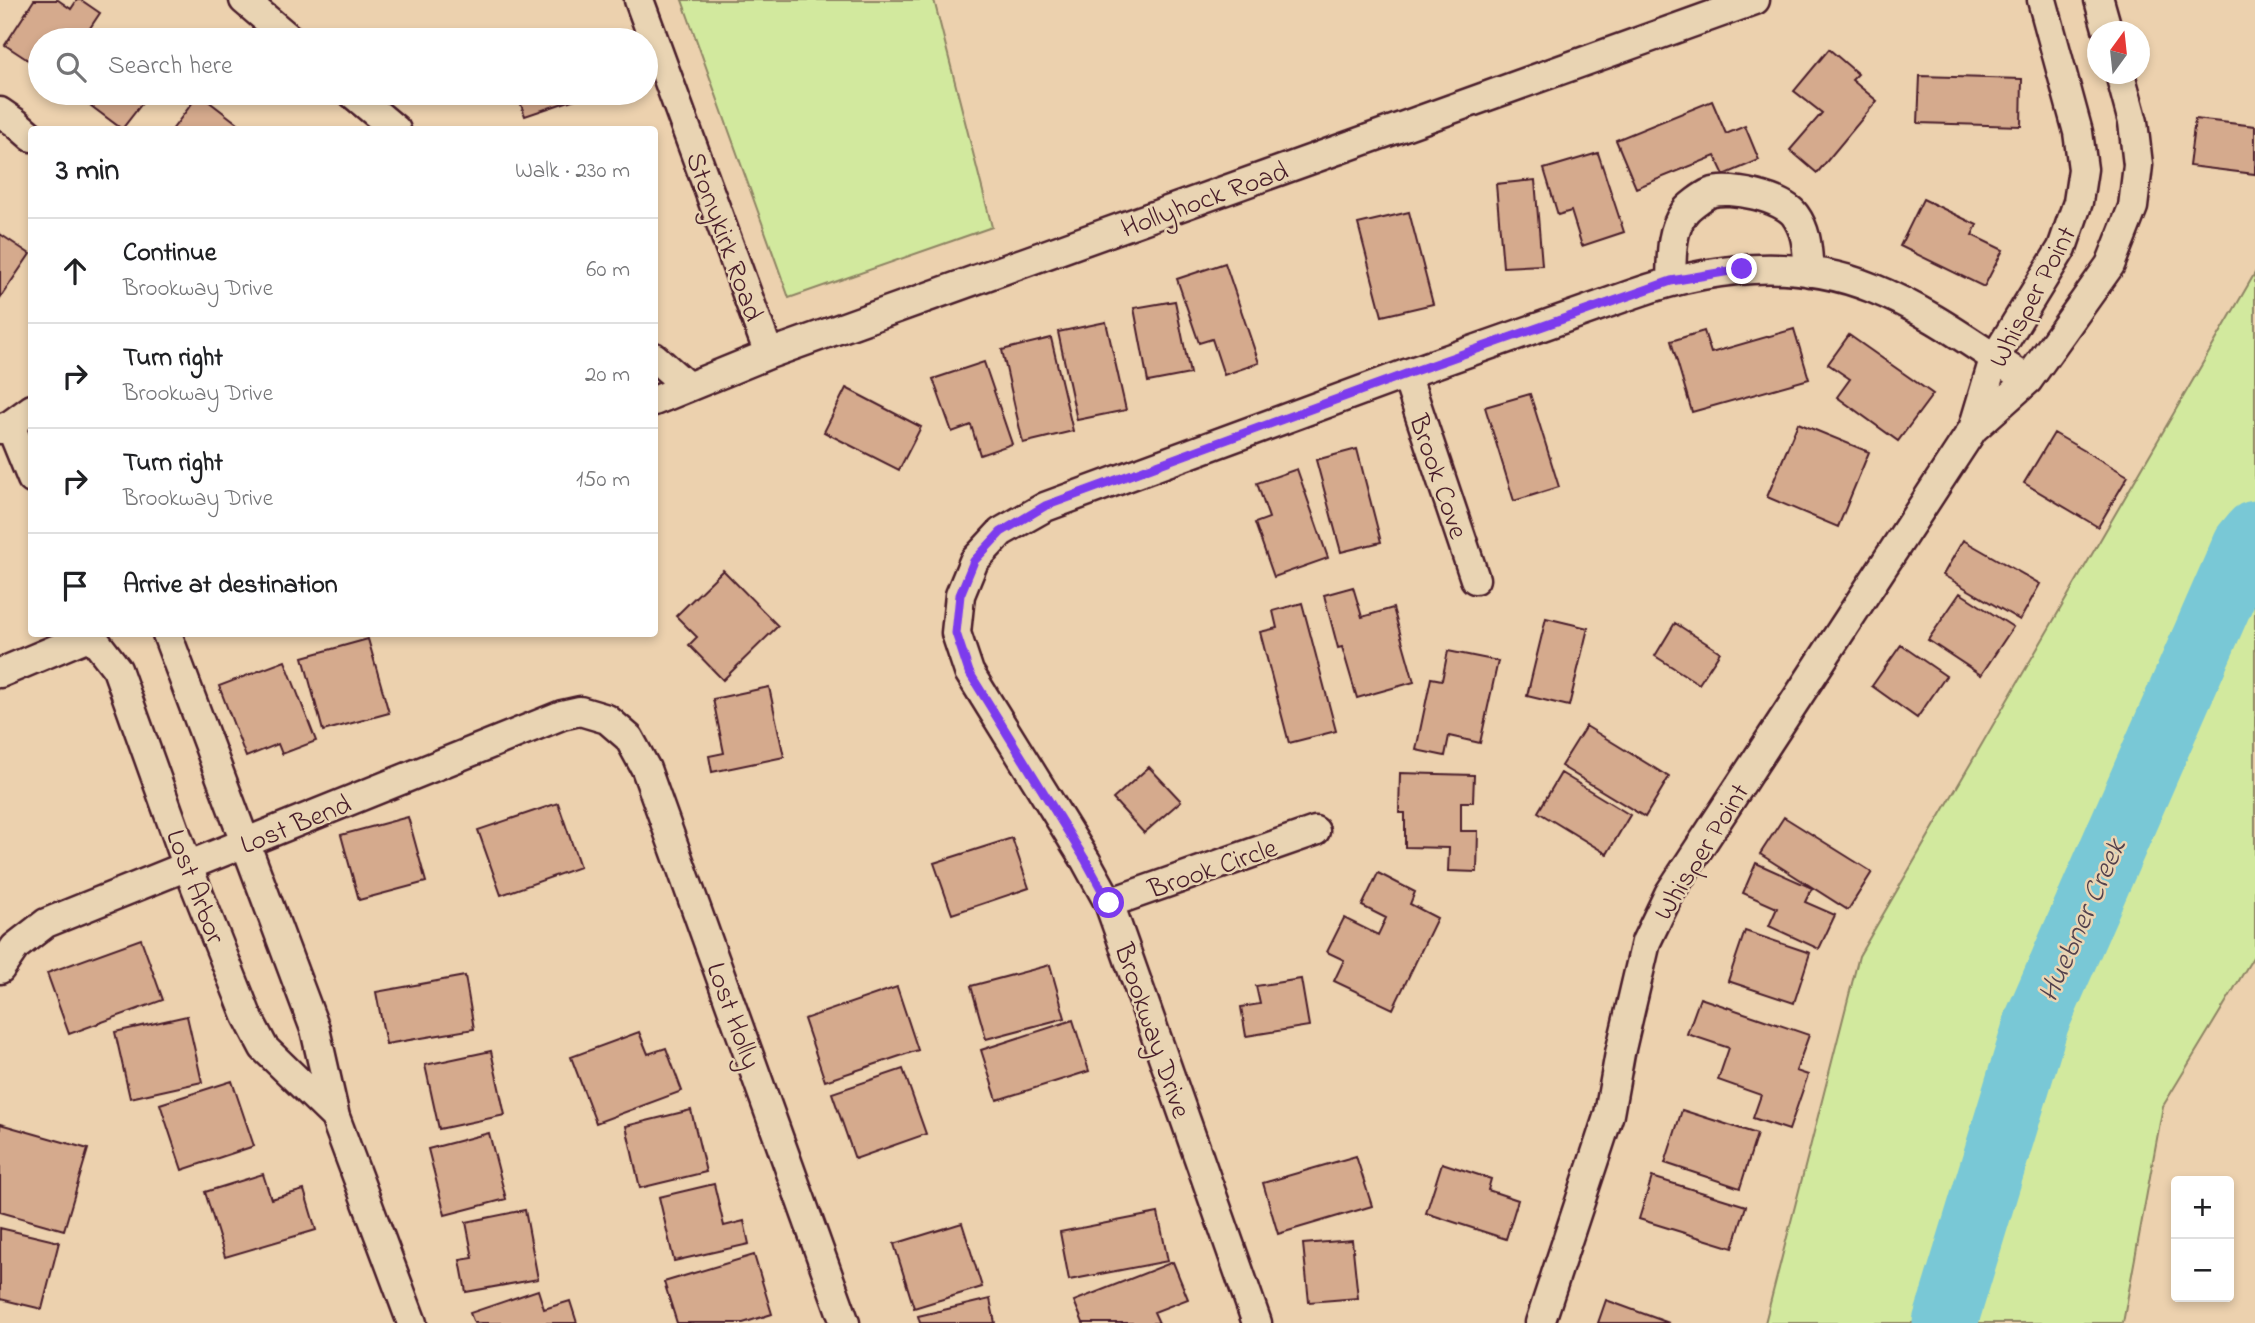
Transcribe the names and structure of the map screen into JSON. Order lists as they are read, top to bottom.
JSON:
{
  "streets": {
    "street": [
      "Hollyhock Road",
      "Stonykirk Road",
      "Whisper Point",
      "Brook Cove",
      "Lost Bend",
      "Brook Circle",
      "Lost Arbor",
      "Lost Holly",
      "Brookway Drive"
    ]
  },
  "crossings": [
    ["Hollyhock Road", "Stonykirk Road"],
    ["Whisper Point", "Brookway Drive"],
    ["Brook Cove", "Brookway Drive"],
    ["Lost Bend", "Lost Arbor"],
    ["Lost Bend", "Lost Holly"],
    ["Brook Circle", "Brookway Drive"]
  ],
  "water": ["Huebner Creek"],
  "north": "top",
  "page": {
    "search": "Search here",
    "heading": ["3 min", "Walk · 230 m"],
    "list": [
      ["Continue", "Brookway Drive", "60 m"],
      ["Turn right", "Brookway Drive", "20 m"],
      ["Turn right", "Brookway Drive", "150 m"],
      "Arrive at destination"
    ],
    "map_buttons": ["+", "−"]
  }
}
